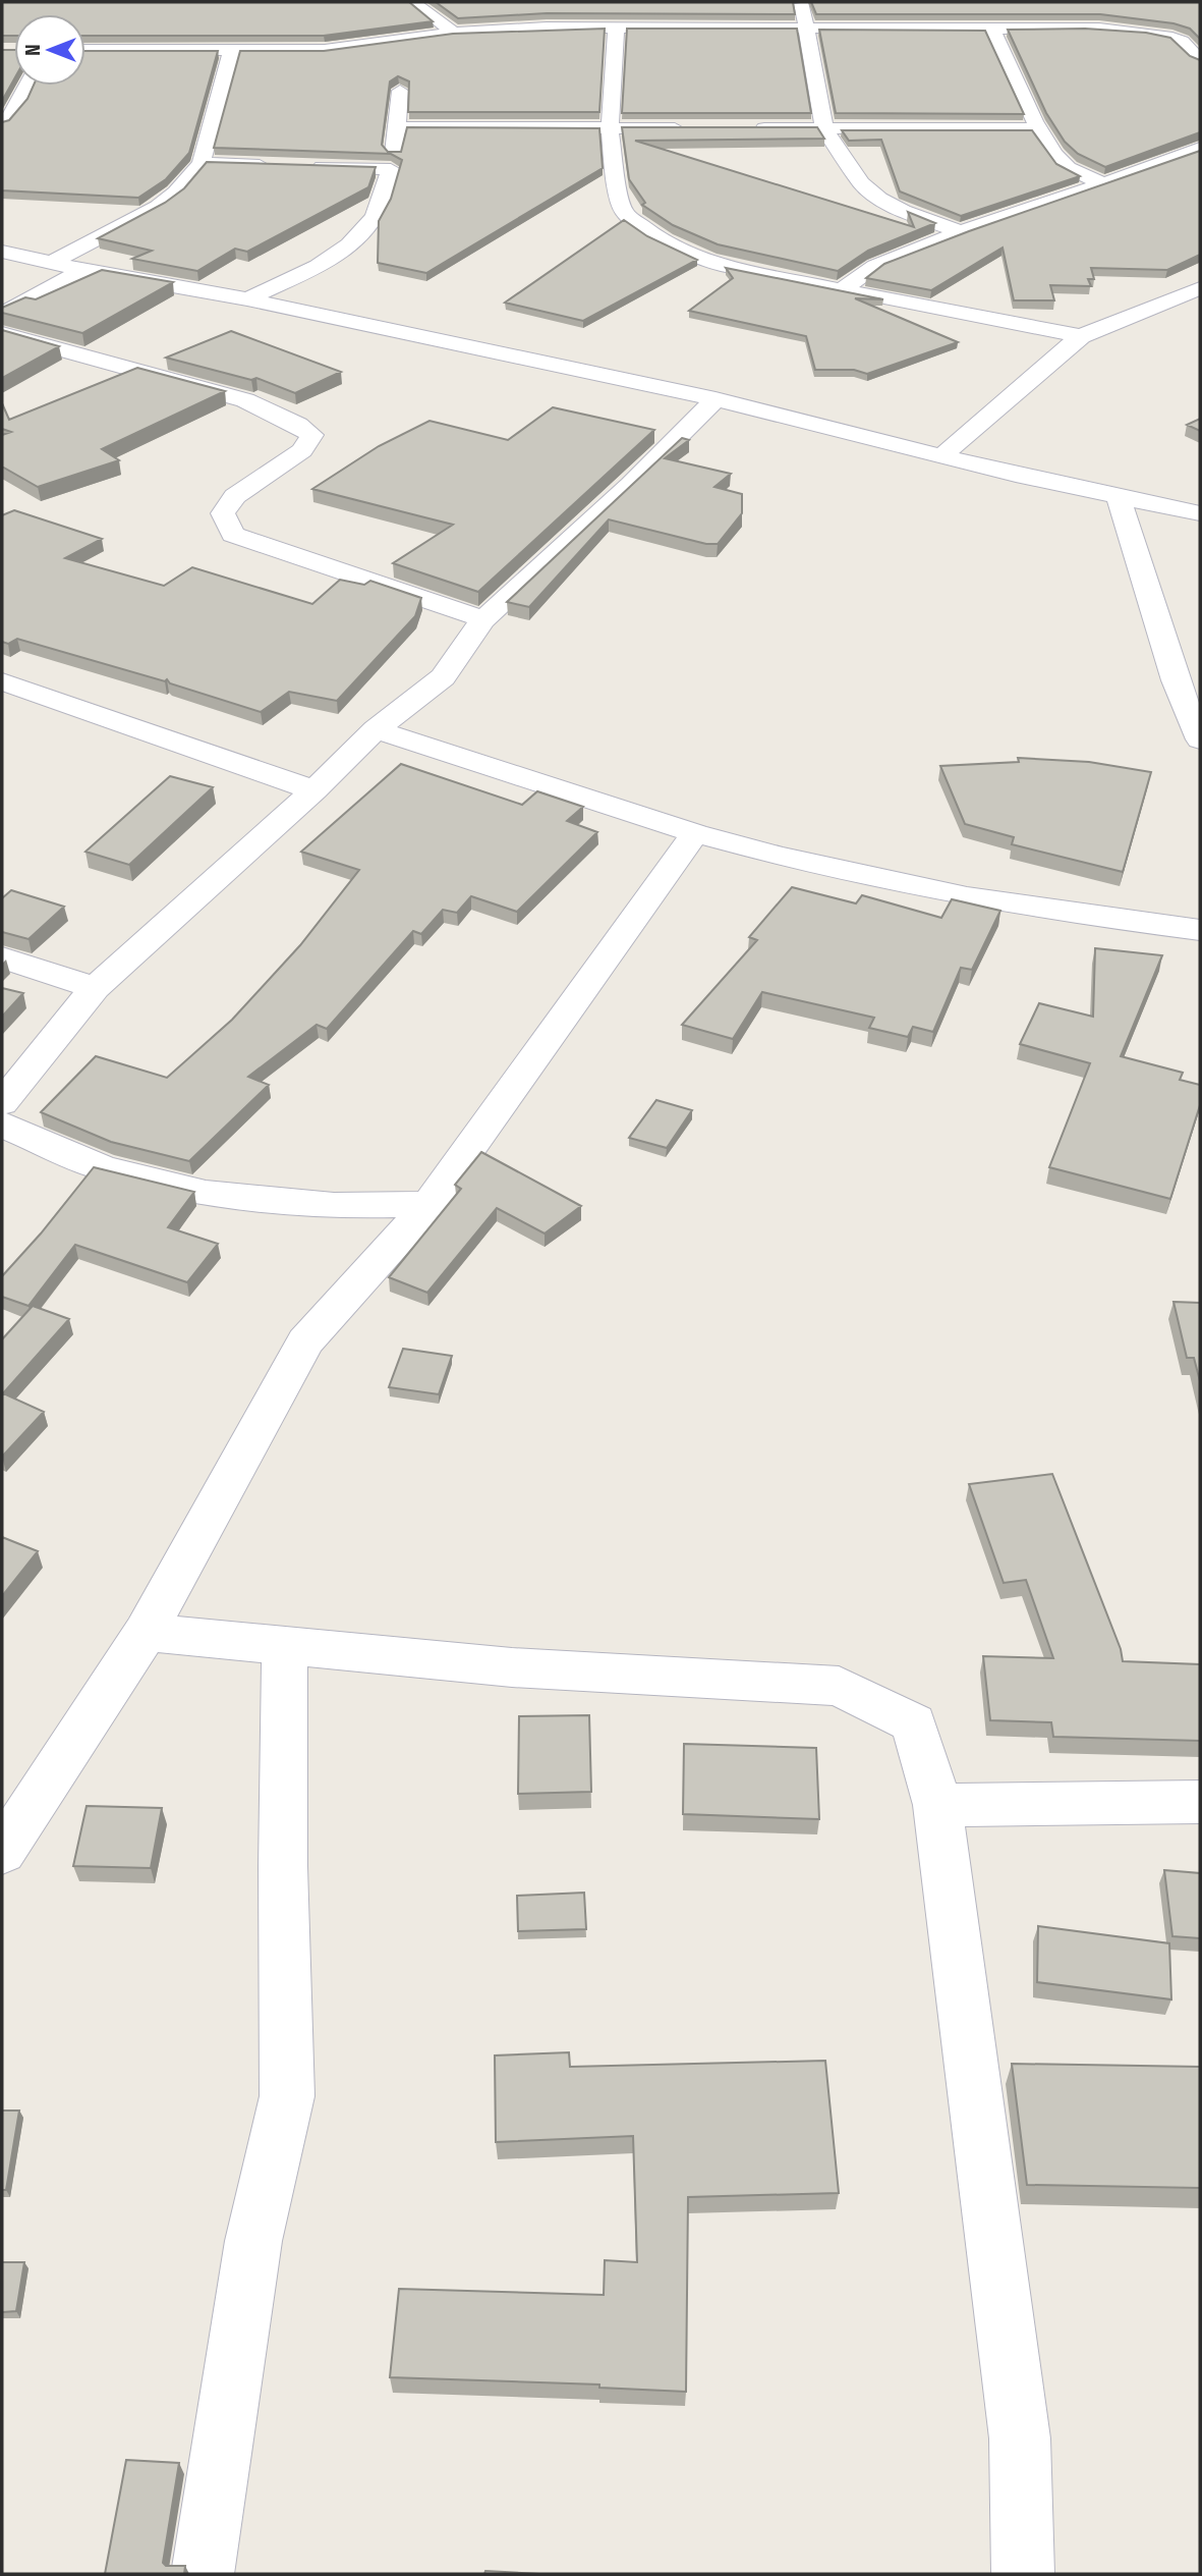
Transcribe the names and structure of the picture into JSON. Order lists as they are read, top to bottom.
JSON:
{
  "north": "left"
}
